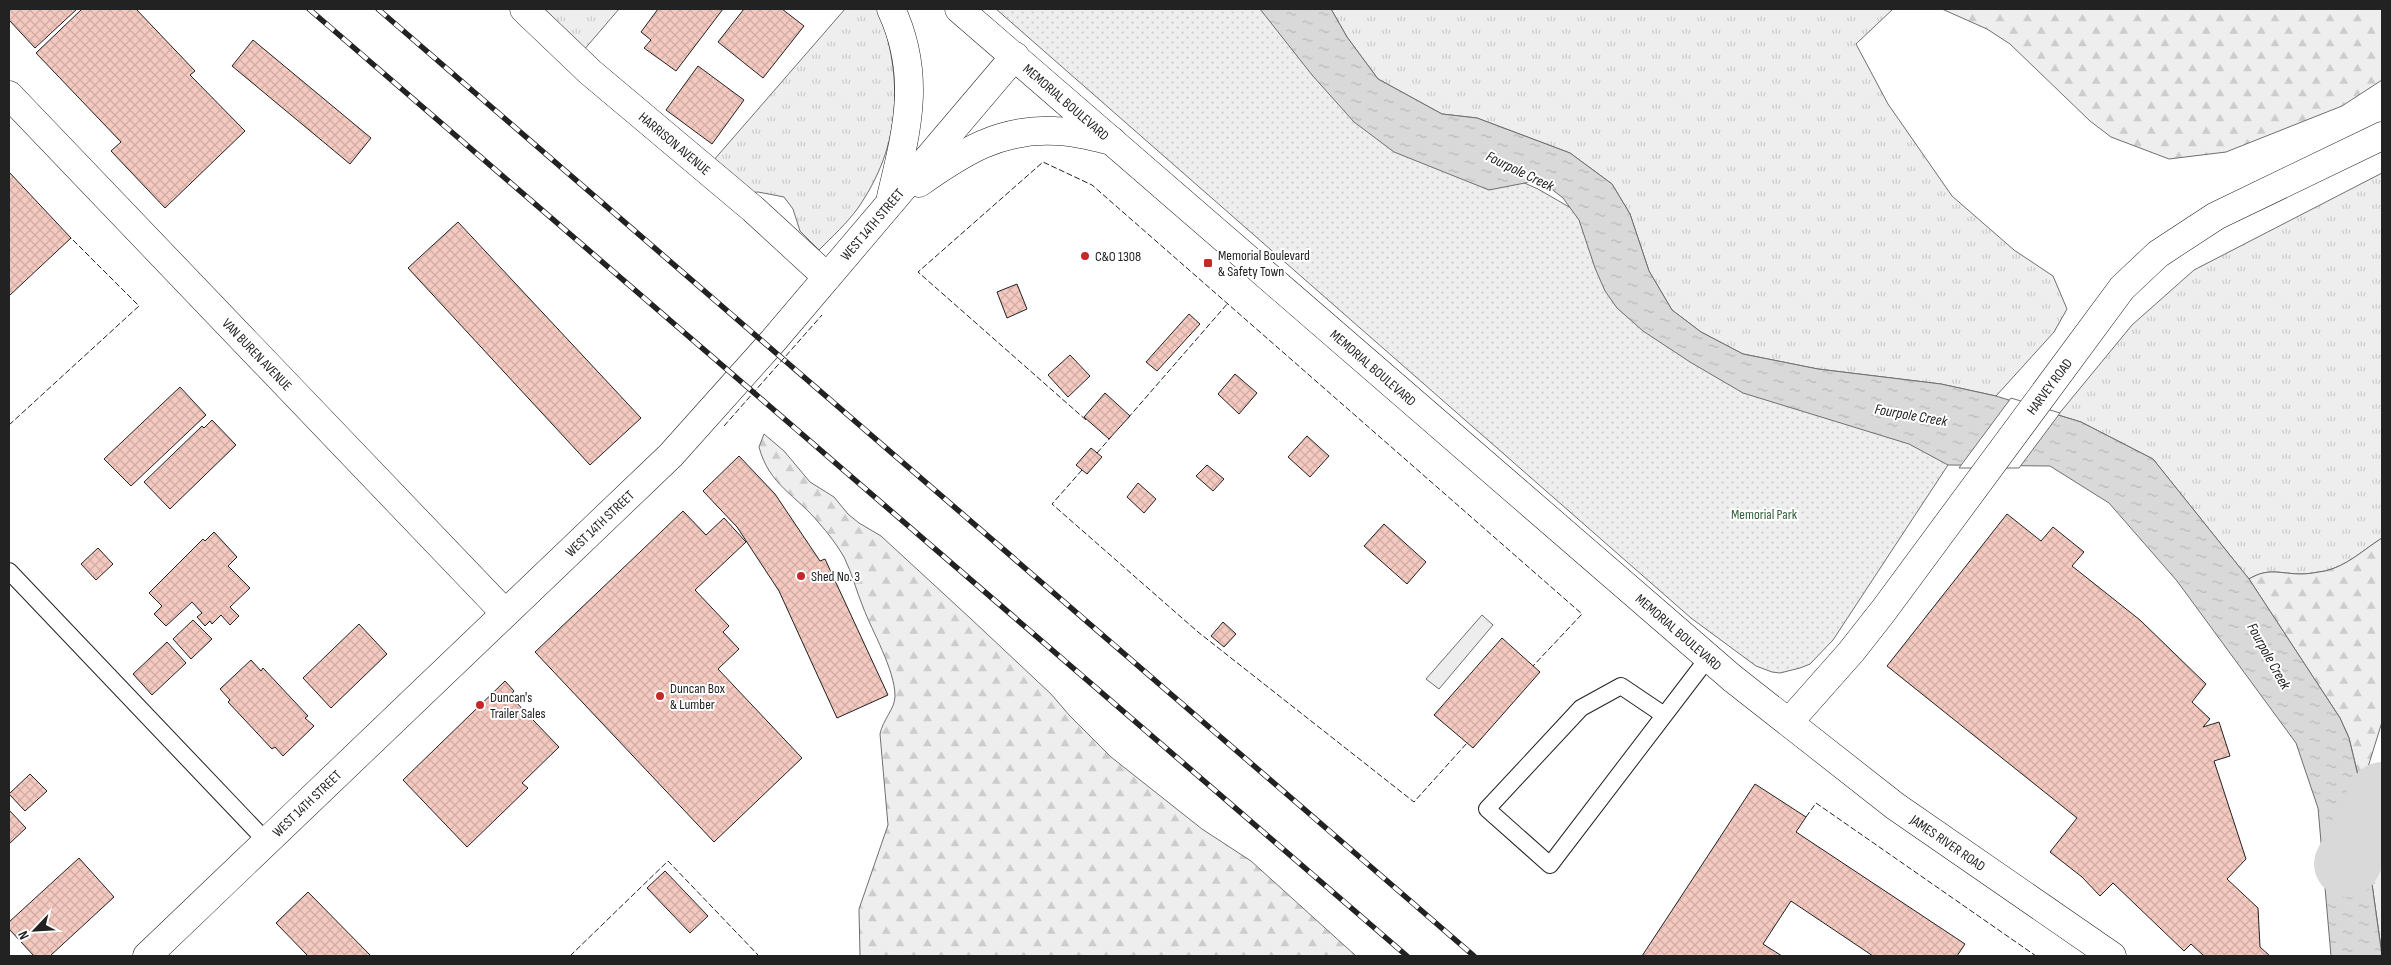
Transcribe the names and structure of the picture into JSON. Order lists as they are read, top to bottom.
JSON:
{
  "streets": {
    "street": [
      "MEMORIAL BOULEVARD",
      "HARRISON AVENUE",
      "WEST 14TH STREET",
      "VAN BUREN AVENUE",
      "HARVEY ROAD",
      "JAMES RIVER ROAD"
    ]
  },
  "crossings": [
    ["MEMORIAL BOULEVARD", "WEST 14TH STREET"],
    ["MEMORIAL BOULEVARD", "HARVEY ROAD"],
    ["MEMORIAL BOULEVARD", "JAMES RIVER ROAD"],
    ["HARRISON AVENUE", "WEST 14TH STREET"],
    ["WEST 14TH STREET", "VAN BUREN AVENUE"],
    ["HARVEY ROAD", "JAMES RIVER ROAD"]
  ],
  "water": ["Fourpole Creek"],
  "parks": ["Memorial Park"],
  "places": {
    "other": [
      "C&O 1308",
      "Shed No. 3",
      "Duncan Box & Lumber",
      "Duncan's Trailer Sales"
    ],
    "transit": ["Memorial Boulevard & Safety Town"]
  },
  "north": "bottom left"
}
